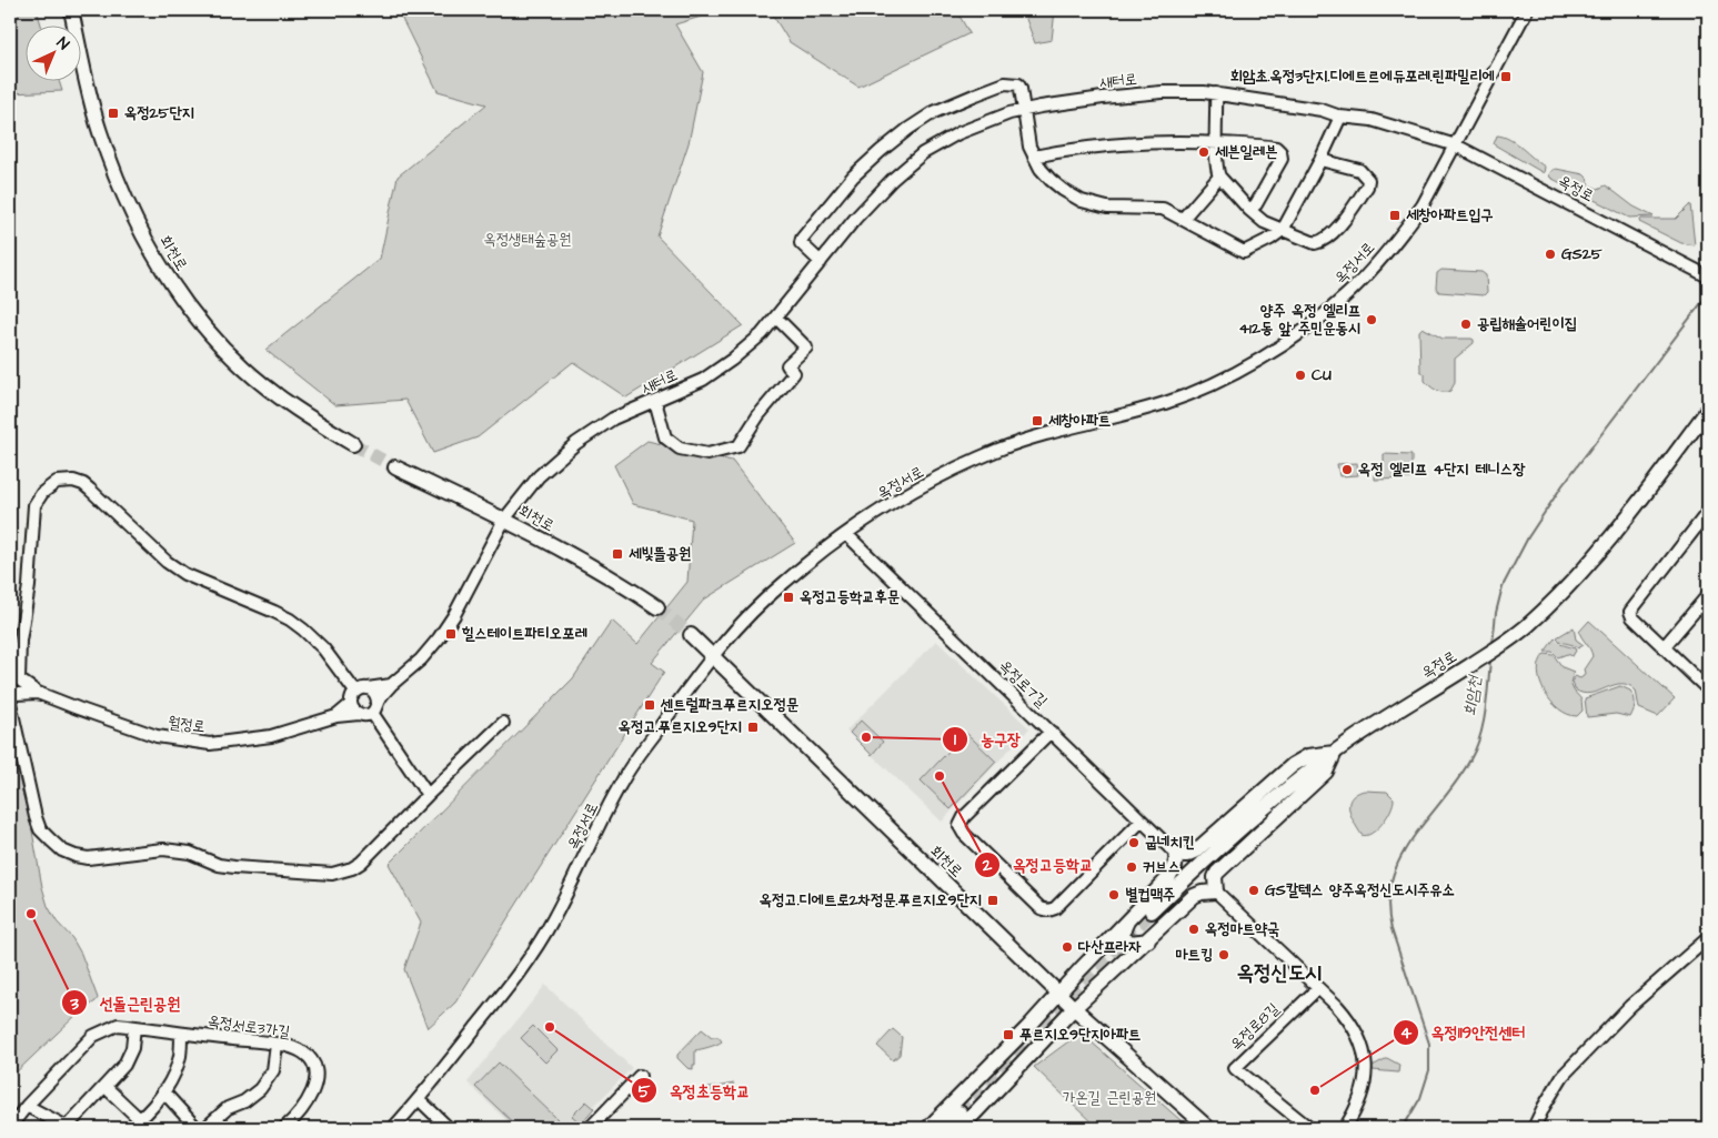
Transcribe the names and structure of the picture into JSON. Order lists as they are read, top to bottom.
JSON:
{
  "streets": {
    "main road": ["옥정로", "회천로"],
    "street": [
      "새터로",
      "옥정서로",
      "옥정로7길",
      "월정로",
      "옥정서로3가길",
      "옥정로8길"
    ]
  },
  "crossings": [
    ["새터로", "옥정로"],
    ["새터로", "회천로"],
    ["새터로", "옥정서로"],
    ["옥정로", "옥정서로"],
    ["회천로", "옥정서로"],
    ["옥정서로", "옥정로7길"]
  ],
  "districts": ["옥정신도시"],
  "water": ["회암천"],
  "parks": ["옥정생태숲공원", "가온길 근린공원"],
  "places": {
    "transit": [
      "회암초.옥정3단지.디에트르에듀포레.린파밀리에",
      "옥정25단지",
      "세창아파트입구",
      "세창아파트",
      "세빛뜰공원",
      "옥정고등학교후문",
      "힐스테이트파티오포레",
      "센트럴파크푸르지오정문",
      "옥정고.푸르지오9단지",
      "옥정고.디에트로2차정문.푸르지오9단지",
      "푸르지오9단지아파트"
    ],
    "other": [
      "세븐일레븐",
      "GS25",
      "양주 옥정 엘리프 412동 앞 주민운동시",
      "공립해솔어린이집",
      "CU",
      "옥정 엘리프 4단지 테니스장",
      "농구장",
      "옥정고등학교",
      "굽네치킨",
      "커브스",
      "GS칼텍스 양주옥정신도시주유소",
      "별컵맥주",
      "선돌근린공원",
      "옥정마트약국",
      "다산프라자",
      "마트킹",
      "옥정초등학교",
      "옥정119안전센터"
    ]
  },
  "north": "top right"
}
